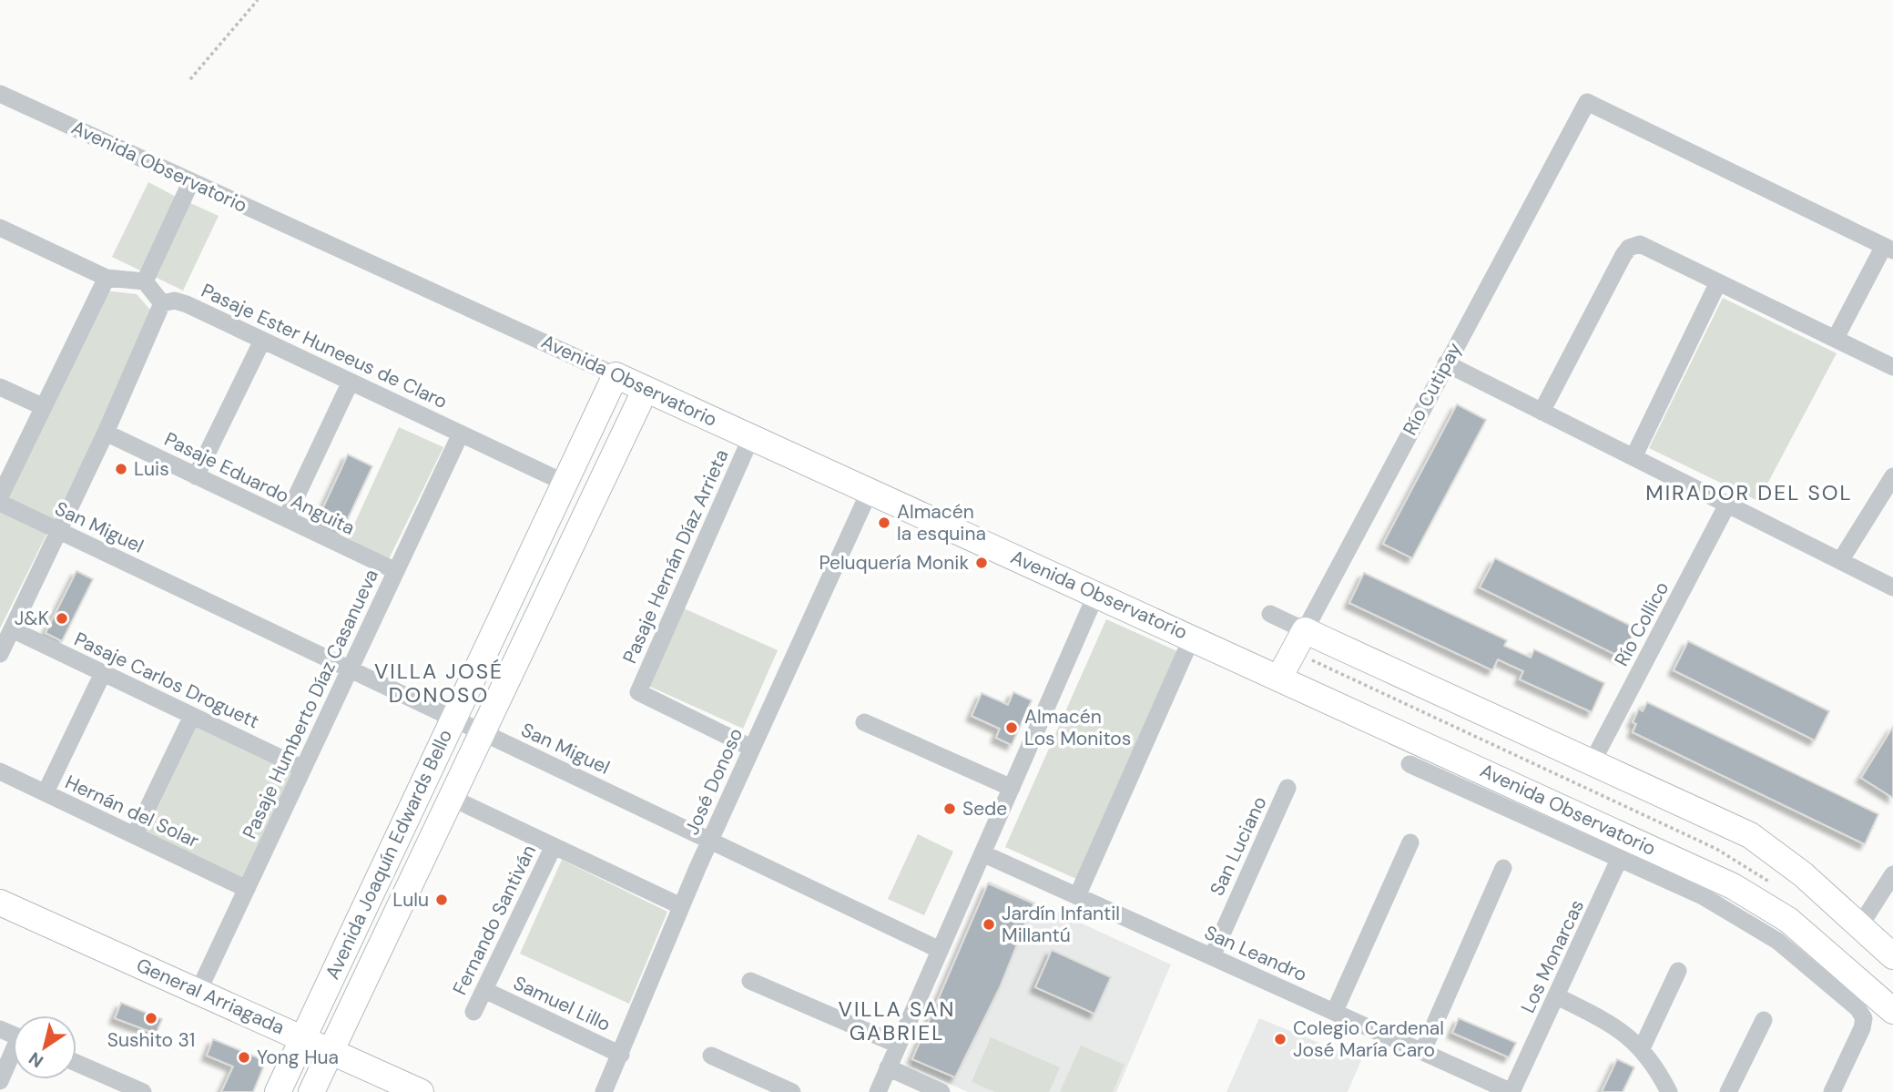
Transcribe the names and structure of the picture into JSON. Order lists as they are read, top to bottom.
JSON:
{
  "streets": {
    "street": [
      "Avenida Observatorio",
      "Pasaje Ester Huneeus de Claro",
      "Río Cutipay",
      "Pasaje Eduardo Anguita",
      "San Miguel",
      "Pasaje Hernán Díaz Arrieta",
      "Río Collico",
      "Pasaje Carlos Droguett",
      "Pasaje Humberto Díaz Casanueva",
      "José Donoso",
      "Hernán del Solar",
      "San Luciano",
      "Avenida Joaquín Edwards Bello",
      "Fernando Santiván",
      "San Leandro",
      "Los Monarcas",
      "General Arriagada",
      "Samuel Lillo"
    ]
  },
  "crossings": [
    ["Avenida Observatorio", "Río Cutipay"],
    ["Avenida Observatorio", "Pasaje Hernán Díaz Arrieta"],
    ["Avenida Observatorio", "José Donoso"],
    ["Avenida Observatorio", "Avenida Joaquín Edwards Bello"],
    ["Avenida Observatorio", "Los Monarcas"],
    ["Pasaje Ester Huneeus de Claro", "Pasaje Humberto Díaz Casanueva"],
    ["Pasaje Ester Huneeus de Claro", "Avenida Joaquín Edwards Bello"],
    ["Pasaje Eduardo Anguita", "Pasaje Humberto Díaz Casanueva"],
    ["San Miguel", "Pasaje Humberto Díaz Casanueva"],
    ["San Miguel", "José Donoso"],
    ["San Miguel", "Avenida Joaquín Edwards Bello"],
    ["Pasaje Hernán Díaz Arrieta", "José Donoso"],
    ["Pasaje Carlos Droguett", "Pasaje Humberto Díaz Casanueva"],
    ["Pasaje Humberto Díaz Casanueva", "Hernán del Solar"],
    ["Pasaje Humberto Díaz Casanueva", "General Arriagada"],
    ["José Donoso", "Samuel Lillo"],
    ["San Luciano", "San Leandro"],
    ["Avenida Joaquín Edwards Bello", "General Arriagada"],
    ["Fernando Santiván", "Samuel Lillo"],
    ["San Leandro", "Los Monarcas"]
  ],
  "districts": ["MIRADOR DEL SOL", "VILLA JOSÉ DONOSO", "VILLA SAN GABRIEL"],
  "places": [
    "Luis",
    "Almacén la esquina",
    "Peluquería Monik",
    "J&K",
    "Almacén Los Monitos",
    "Sede",
    "Lulu",
    "Jardín Infantil Millantú",
    "Sushito 31",
    "Colegio Cardenal José María Caro",
    "Yong Hua"
  ],
  "north": "bottom left"
}
